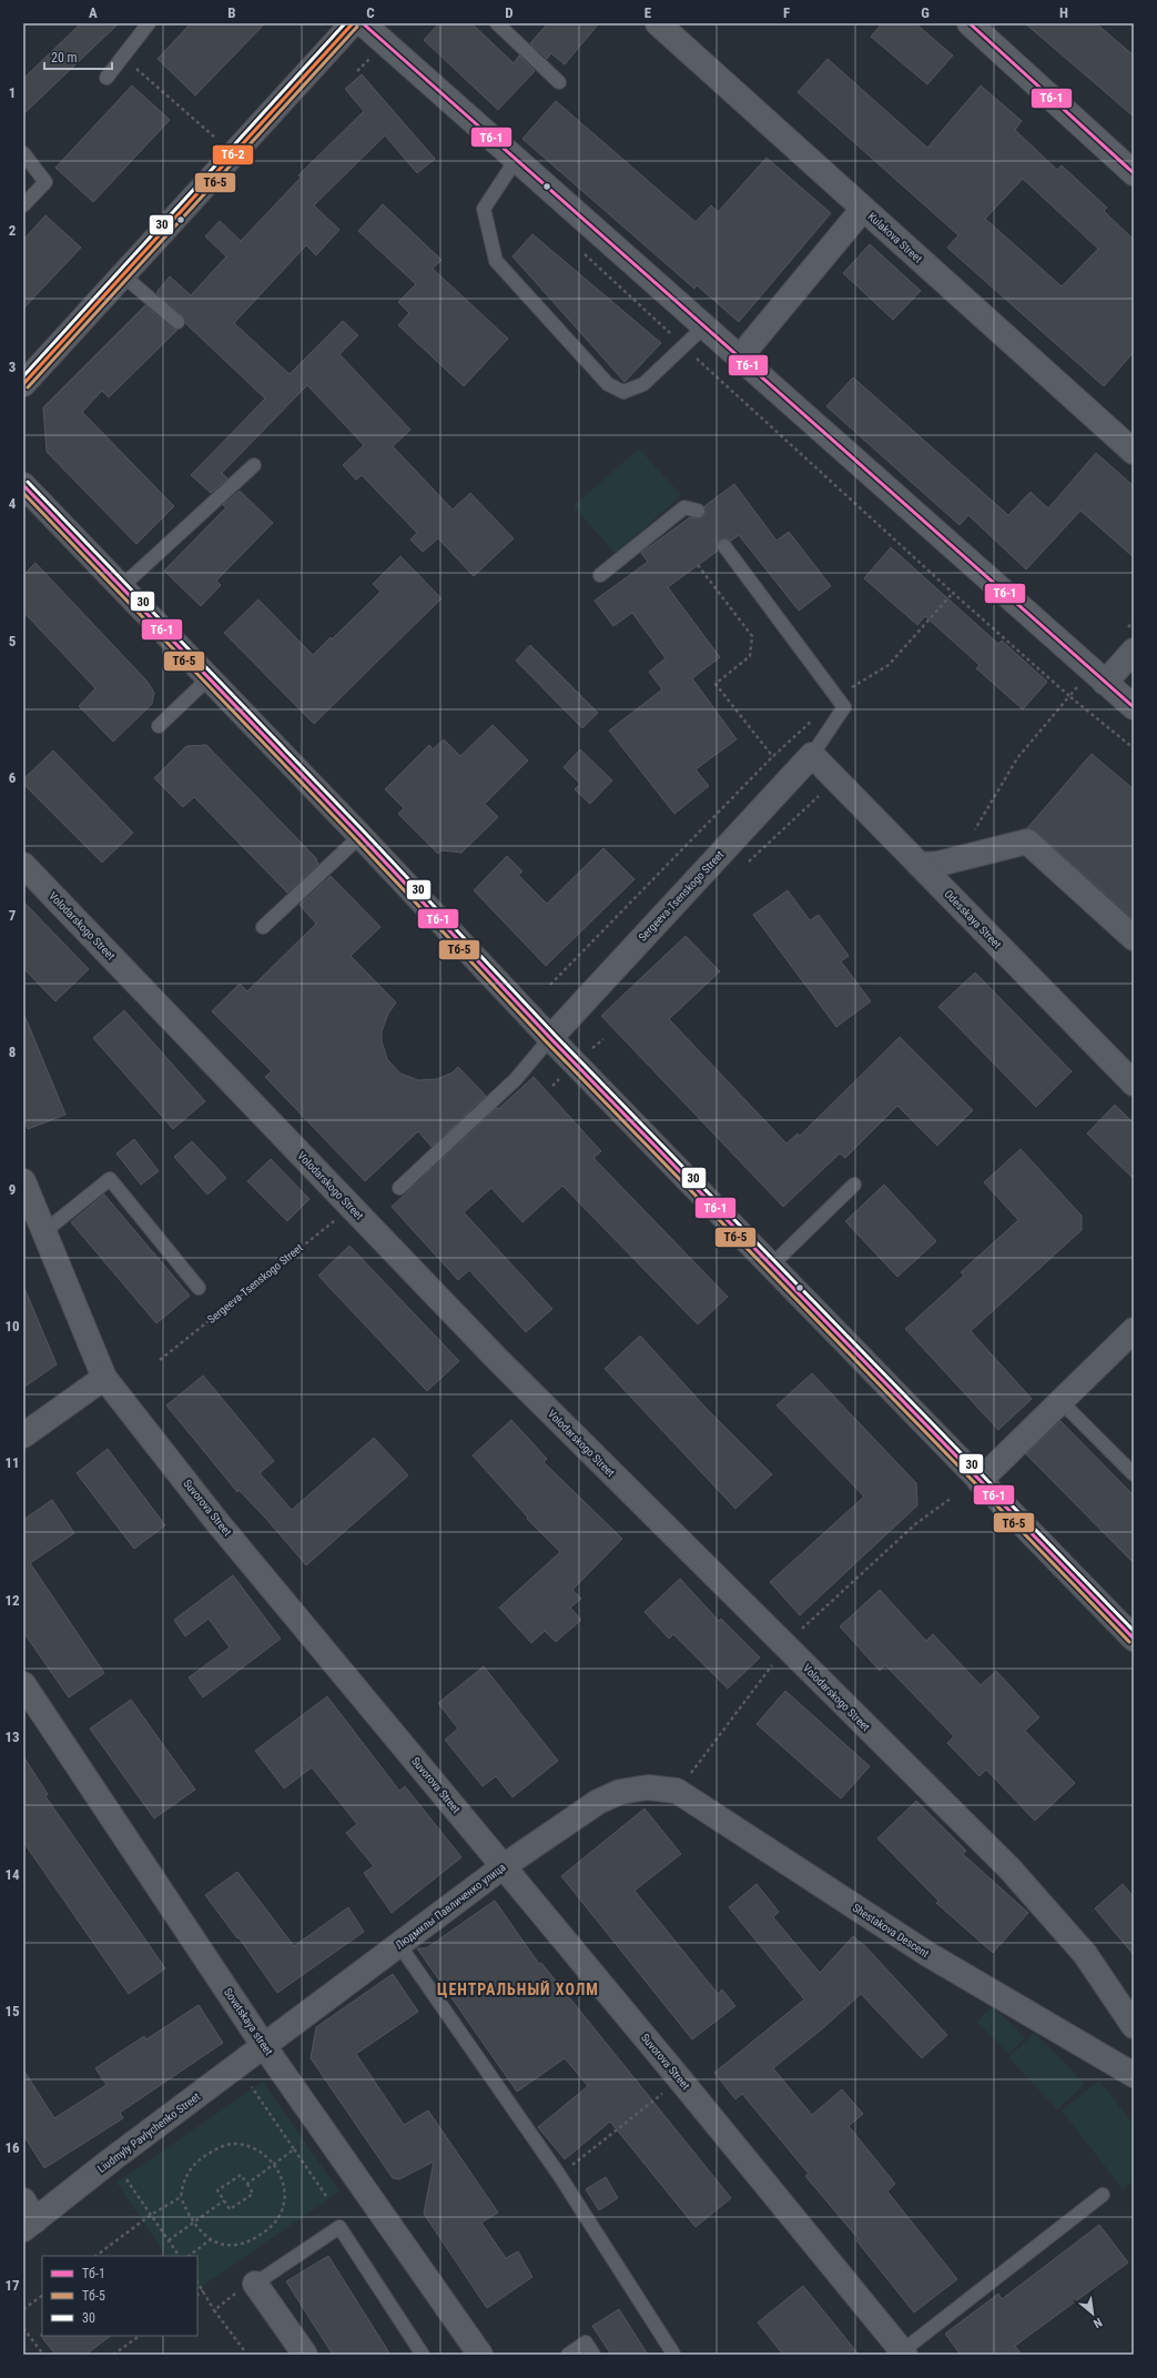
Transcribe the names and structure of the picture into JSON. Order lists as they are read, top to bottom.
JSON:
{
  "streets": {
    "street": [
      "Kulakova Street",
      "Sergeeva-Tsenskogo Street",
      "Odesskaya Street",
      "Volodarskogo Street",
      "Suvorova Street",
      "Людмилы Павличенко улица",
      "Shestakova Descent",
      "Sovetskaya street",
      "Liudmyly Pavlychenko Street"
    ]
  },
  "crossings": [
    ["Sergeeva-Tsenskogo Street", "Odesskaya Street"],
    ["Sergeeva-Tsenskogo Street", "Volodarskogo Street"],
    ["Suvorova Street", "Людмилы Павличенко улица"],
    ["Людмилы Павличенко улица", "Shestakova Descent"],
    ["Людмилы Павличенко улица", "Sovetskaya street"],
    ["Людмилы Павличенко улица", "Liudmyly Pavlychenko Street"],
    ["Sovetskaya street", "Liudmyly Pavlychenko Street"]
  ],
  "districts": ["ЦЕНТРАЛЬНЫЙ ХОЛМ"],
  "lines": [
    "transit line Тб-1",
    "transit line 30",
    "transit line Тб-2",
    "transit line Тб-5"
  ],
  "legend": ["Тб-1", "Тб-5", "30"],
  "scale_bar": "20 m",
  "north": "bottom right",
  "grid": {
    "columns": [
      "A",
      "B",
      "C",
      "D",
      "E",
      "F",
      "G",
      "H"
    ],
    "rows": [
      "1",
      "2",
      "3",
      "4",
      "5",
      "6",
      "7",
      "8",
      "9",
      "10",
      "11",
      "12",
      "13",
      "14",
      "15",
      "16",
      "17"
    ]
  }
}
